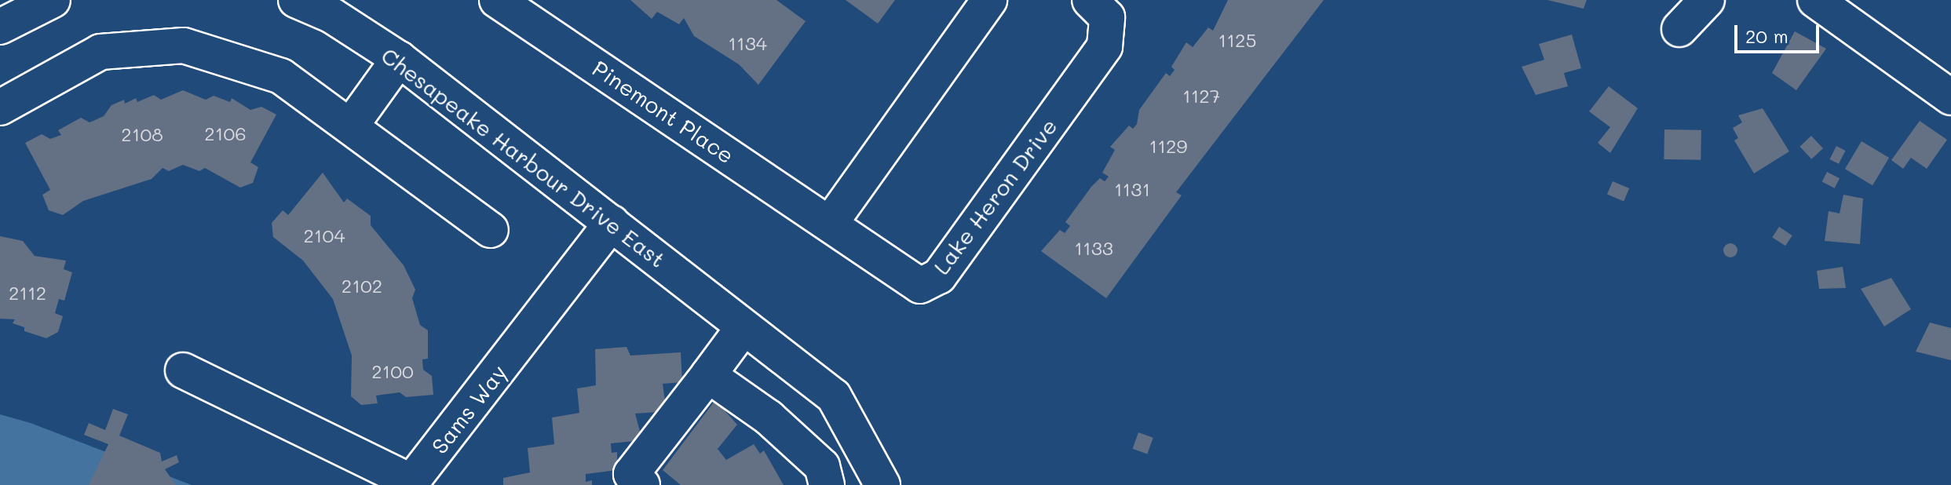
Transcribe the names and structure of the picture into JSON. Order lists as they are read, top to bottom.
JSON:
{
  "streets": {
    "street": [
      "Pinemont Place",
      "Chesapeake Harbour Drive East",
      "Lake Heron Drive",
      "Sams Way"
    ]
  },
  "crossings": [
    ["Pinemont Place", "Lake Heron Drive"],
    ["Chesapeake Harbour Drive East", "Sams Way"]
  ],
  "house_numbers": [
    "1125",
    "1134",
    "1127",
    "2106",
    "2108",
    "1129",
    "1131",
    "2104",
    "1133",
    "2102",
    "2112",
    "2100"
  ],
  "scale_bar": "20 m"
}
